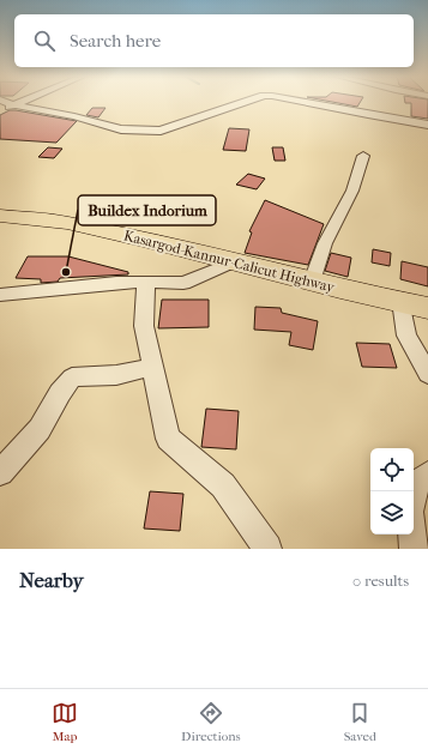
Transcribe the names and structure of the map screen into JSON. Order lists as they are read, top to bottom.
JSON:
{
  "streets": {
    "highway": ["Kasargod-Kannur-Calicut Highway"]
  },
  "places": ["Buildex Indorium"],
  "page": {
    "search": "Search here",
    "heading": ["Nearby", "0 results"],
    "nav": ["Map", "Directions", "Saved"]
  }
}
